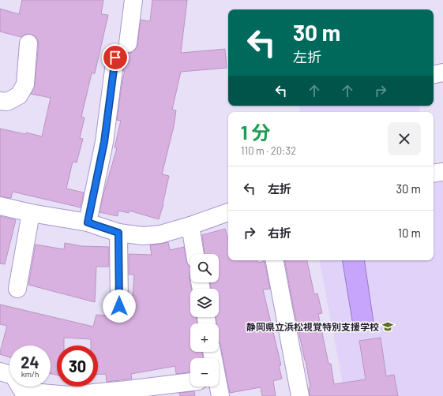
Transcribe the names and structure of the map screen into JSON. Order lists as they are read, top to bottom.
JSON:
{
  "places": {
    "school or university": ["静岡県立浜松視覚特別支援学校"]
  },
  "page": {
    "turn": ["30 m", "左折"],
    "heading": ["1 分", "110 m · 20:32"],
    "list": [
      {
        "name": "左折",
        "value": "30 m"
      },
      {
        "name": "右折",
        "value": "10 m"
      }
    ],
    "map_buttons": ["+", "−"],
    "speed": "24 km/h",
    "limit": "30"
  }
}
